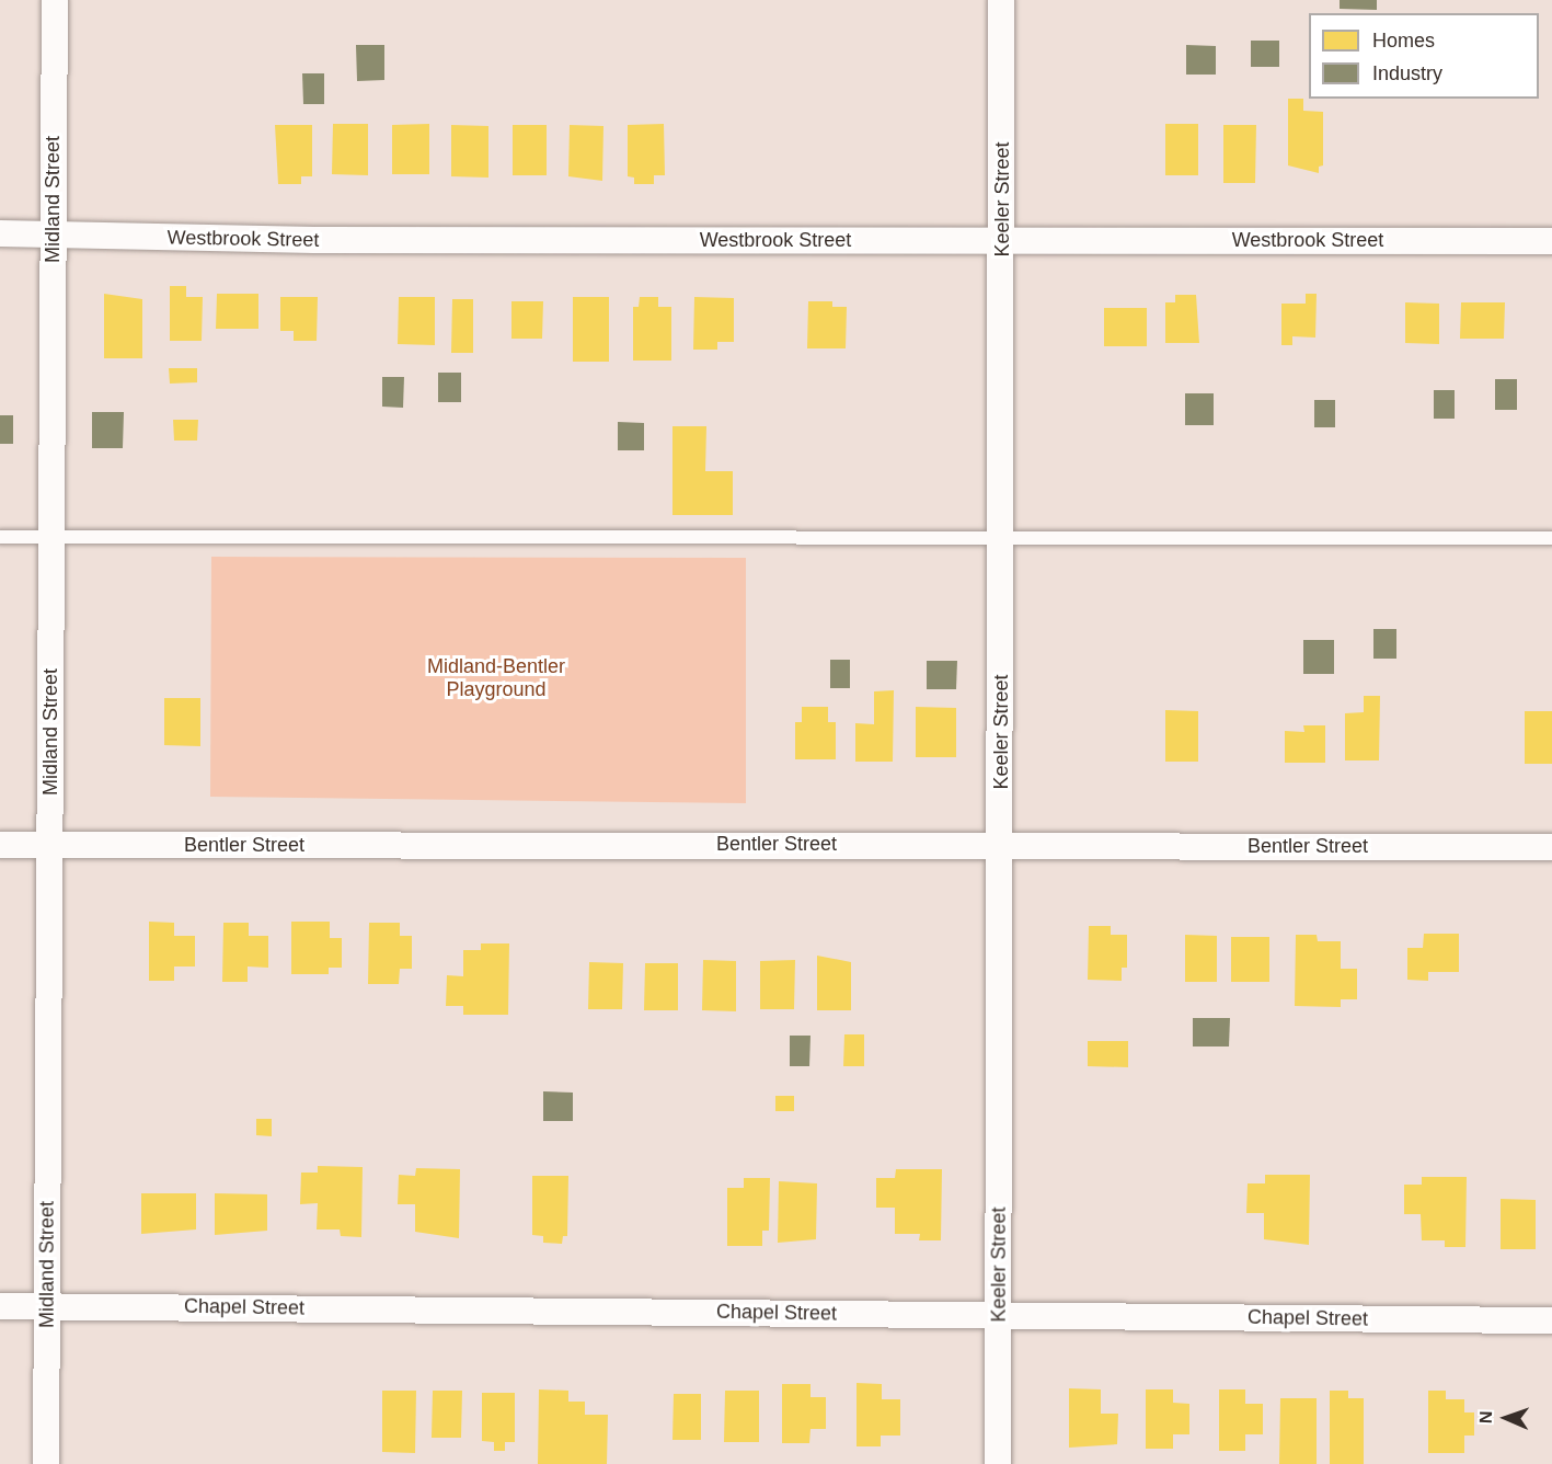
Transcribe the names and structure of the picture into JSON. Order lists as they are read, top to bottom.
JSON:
{
  "streets": {
    "street": [
      "Midland Street",
      "Keeler Street",
      "Westbrook Street",
      "Bentler Street",
      "Chapel Street"
    ]
  },
  "crossings": [
    ["Midland Street", "Westbrook Street"],
    ["Midland Street", "Bentler Street"],
    ["Midland Street", "Chapel Street"],
    ["Keeler Street", "Westbrook Street"],
    ["Keeler Street", "Bentler Street"],
    ["Keeler Street", "Chapel Street"]
  ],
  "parks": ["Midland-Bentler Playground"],
  "legend": ["Homes", "Industry"],
  "north": "left"
}
